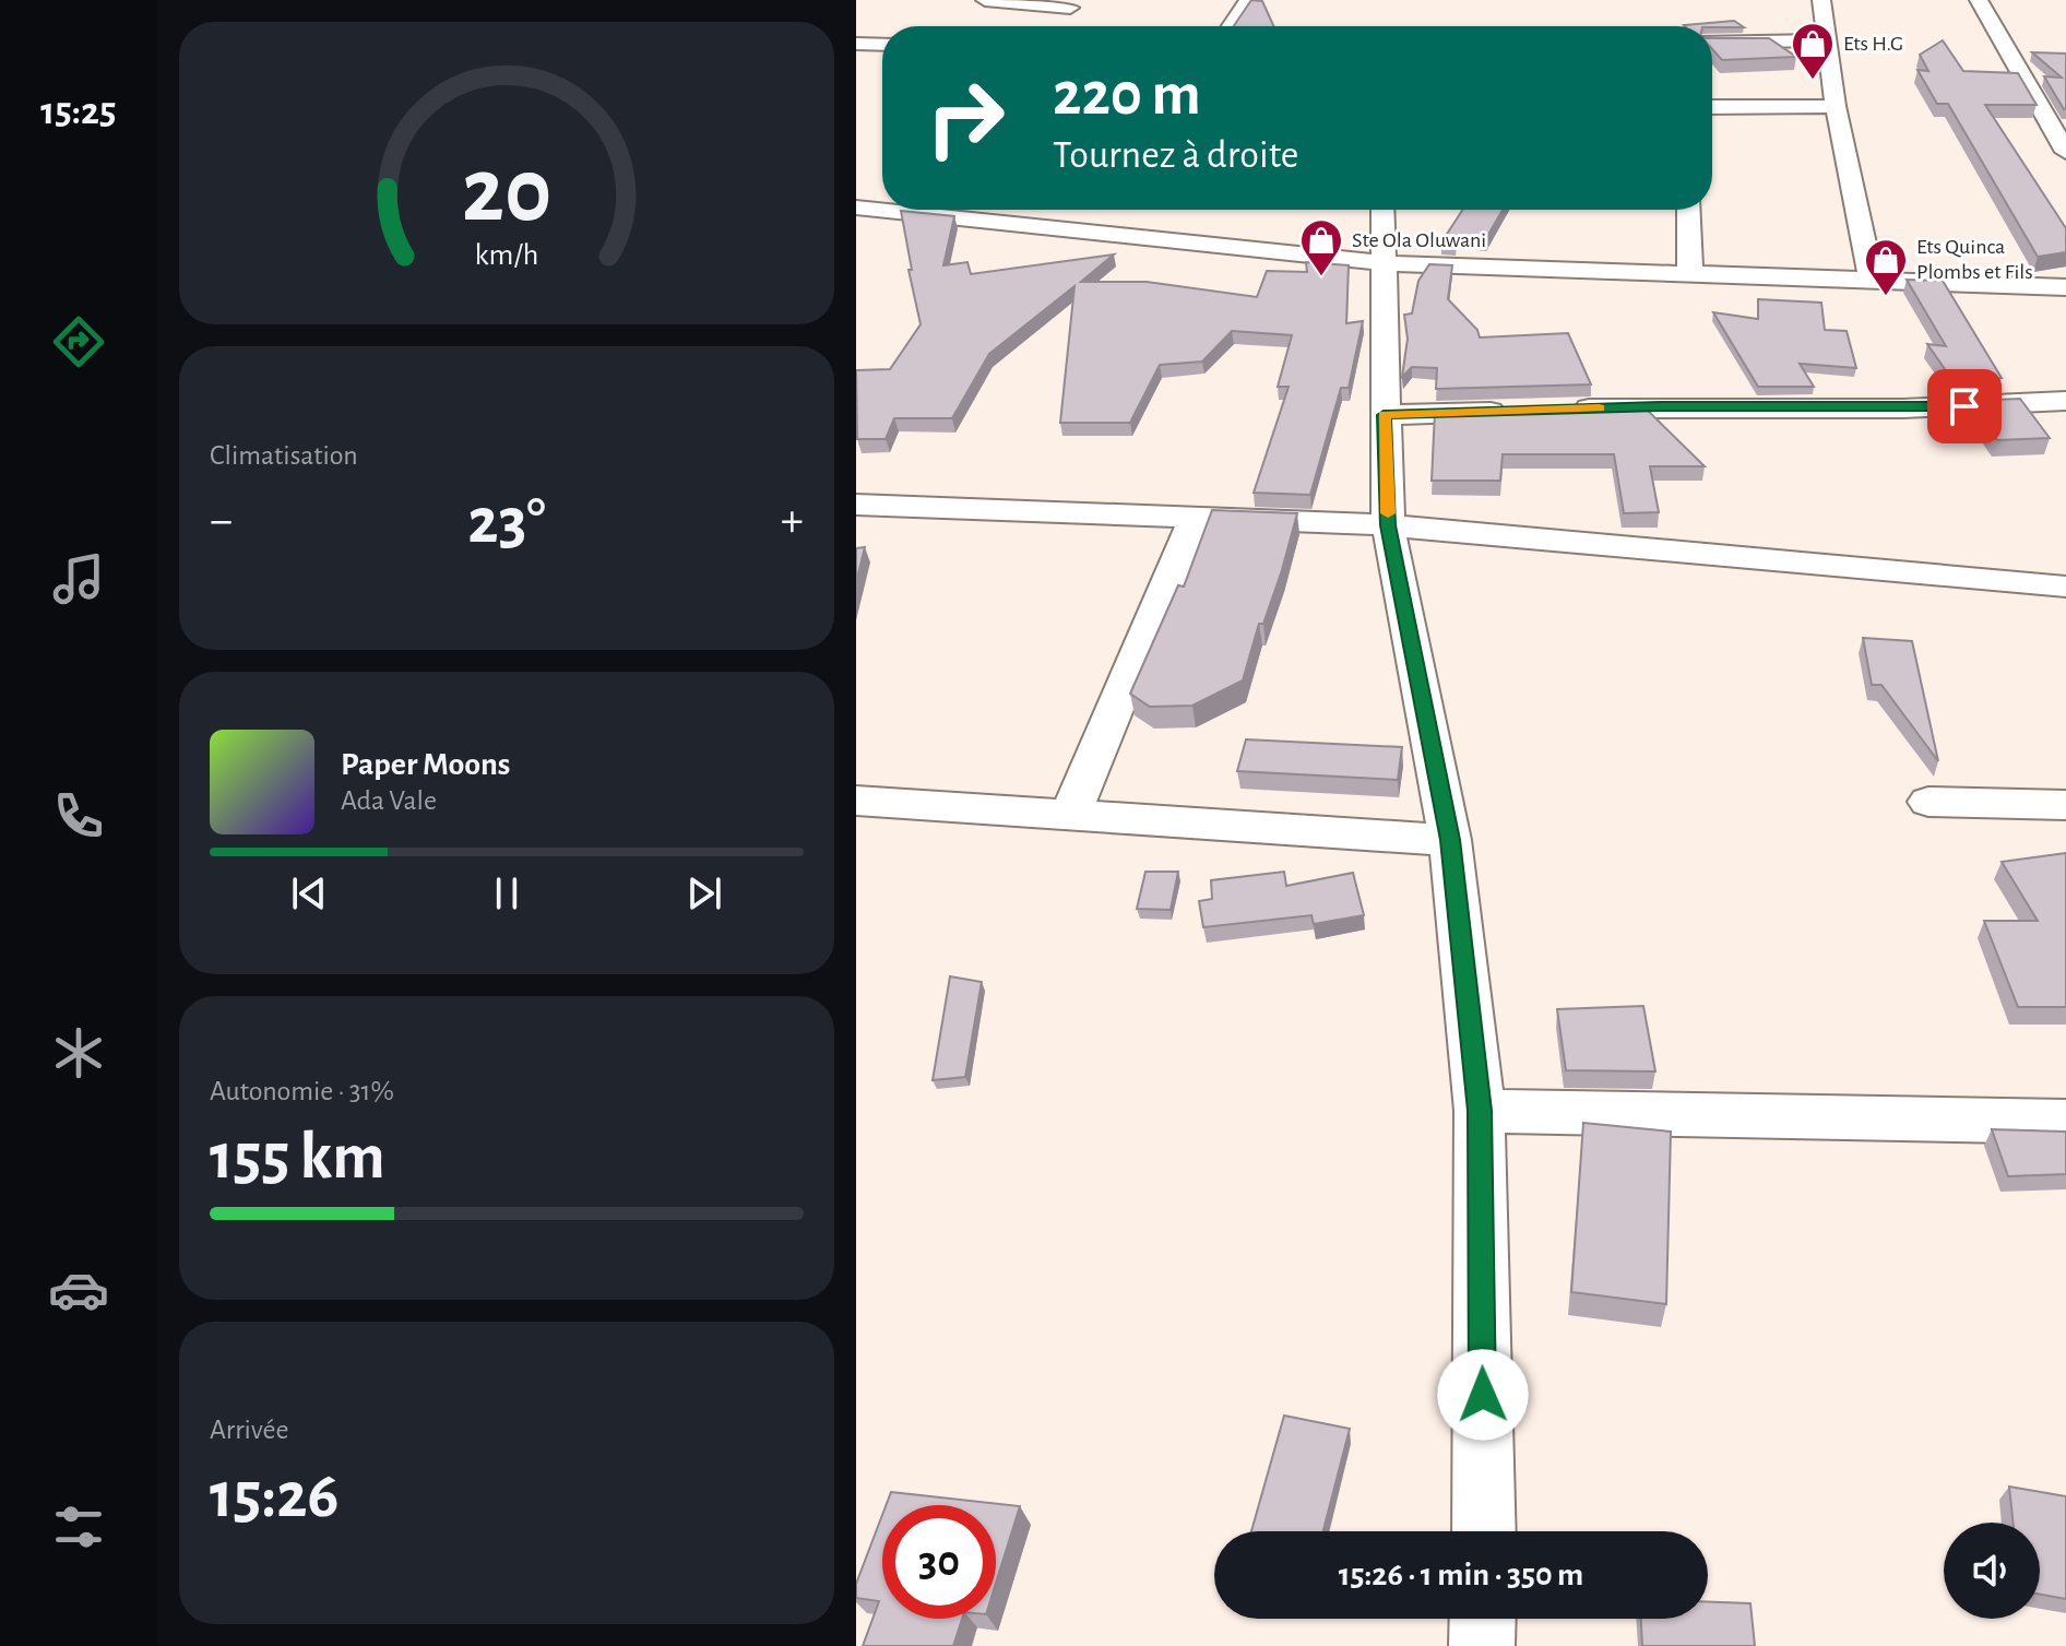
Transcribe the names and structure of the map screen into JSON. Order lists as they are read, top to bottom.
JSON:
{
  "places": {
    "shop": ["Ets H.G", "Ste Ola Oluwani", "Ets Quinca Plombs et Fils"]
  },
  "page": {
    "tabs": "15:25",
    "turn": ["220 m", "Tournez à droite"],
    "tile": [
      "Climatisation",
      ["Autonomie · 31%", "155 km"],
      ["Arrivée", "15:26"]
    ],
    "heat": ["−", "23°", "+"],
    "song": ["Paper Moons", "Ada Vale"],
    "limit": "30",
    "trip": "15:26 · 1 min · 350 m",
    "gauge": ["20", "km/h"]
  }
}
